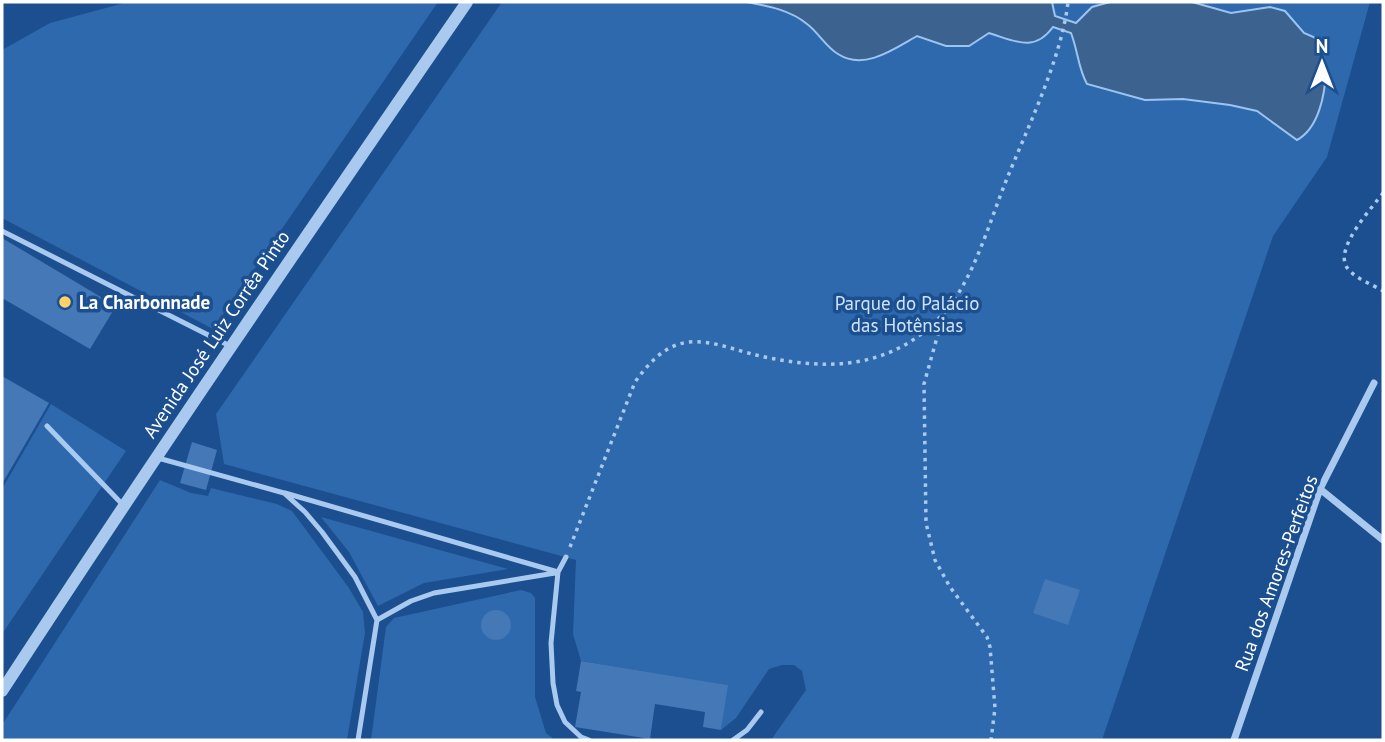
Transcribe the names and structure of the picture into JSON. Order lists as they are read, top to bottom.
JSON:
{
  "streets": {
    "street": ["Avenida José Luiz Corrêa Pinto", "Rua dos Amores-Perfeitos"]
  },
  "parks": ["Parque do Palácio das Hotênsias"],
  "places": ["La Charbonnade"],
  "north": "top"
}
